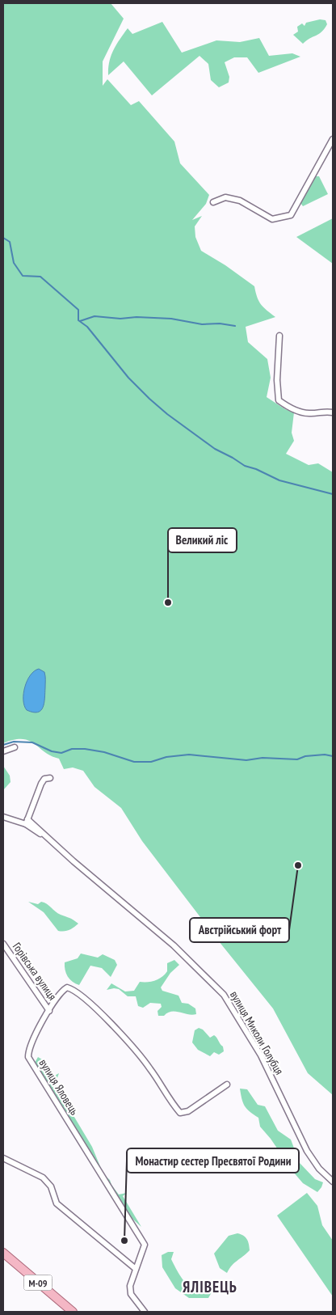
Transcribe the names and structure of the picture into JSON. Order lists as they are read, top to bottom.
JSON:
{
  "streets": {
    "main road": ["М-09"],
    "street": ["Горівська вулиця", "вулиця Миколи Голубця", "вулиця Яловець"]
  },
  "crossings": [
    ["Горівська вулиця", "вулиця Яловець"]
  ],
  "districts": ["ЯЛІВЕЦЬ"],
  "places": ["Великий ліс", "Австрійський форт", "Монастир сестер Пресвятої Родини"]
}
